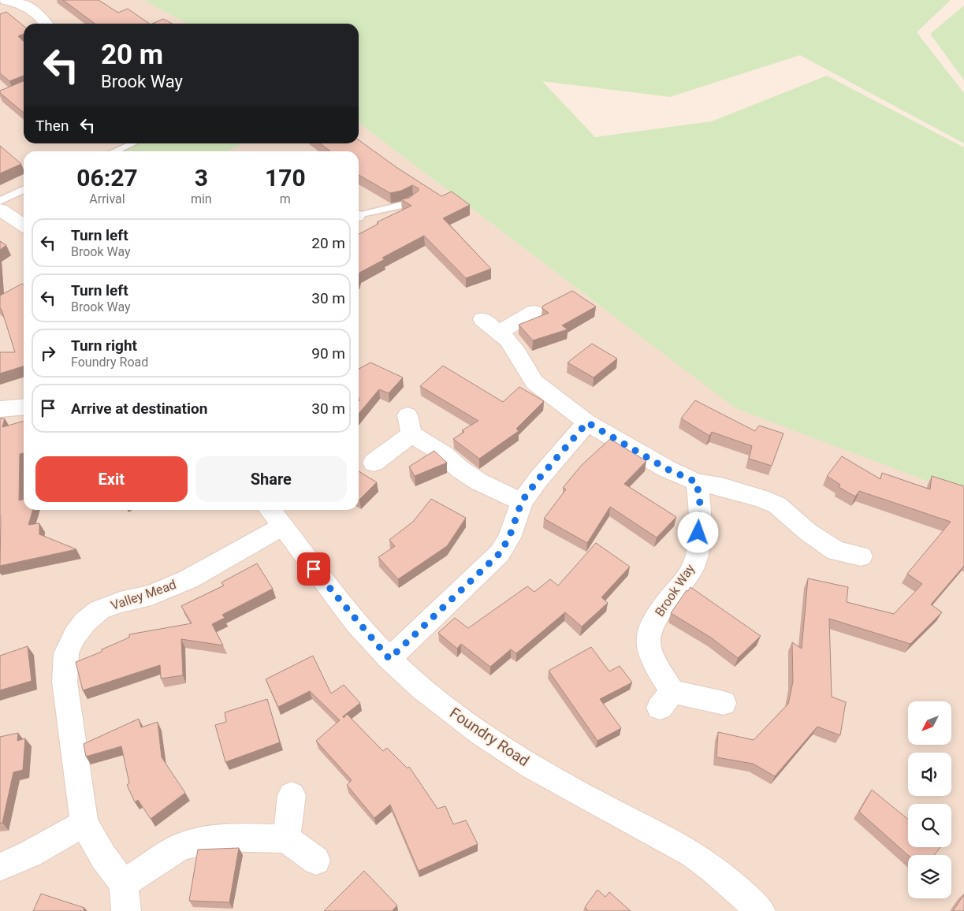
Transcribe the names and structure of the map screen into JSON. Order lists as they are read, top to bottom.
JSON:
{
  "streets": {
    "street": ["Brook Way", "Valley Mead", "Foundry Road"]
  },
  "crossings": [
    ["Valley Mead", "Foundry Road"]
  ],
  "north": "bottom left",
  "page": {
    "turn": ["20 m", "Brook Way"],
    "then": "Then",
    "eta": [
      "06:27",
      "Arrival",
      "3",
      "min",
      "170",
      "m"
    ],
    "list": [
      {
        "name": "Turn left",
        "note": "Brook Way",
        "value": "20 m"
      },
      {
        "name": "Turn left",
        "note": "Brook Way",
        "value": "30 m"
      },
      {
        "name": "Turn right",
        "note": "Foundry Road",
        "value": "90 m"
      },
      {
        "name": "Arrive at destination",
        "value": "30 m"
      }
    ],
    "buttons": ["Exit", "Share"]
  }
}
